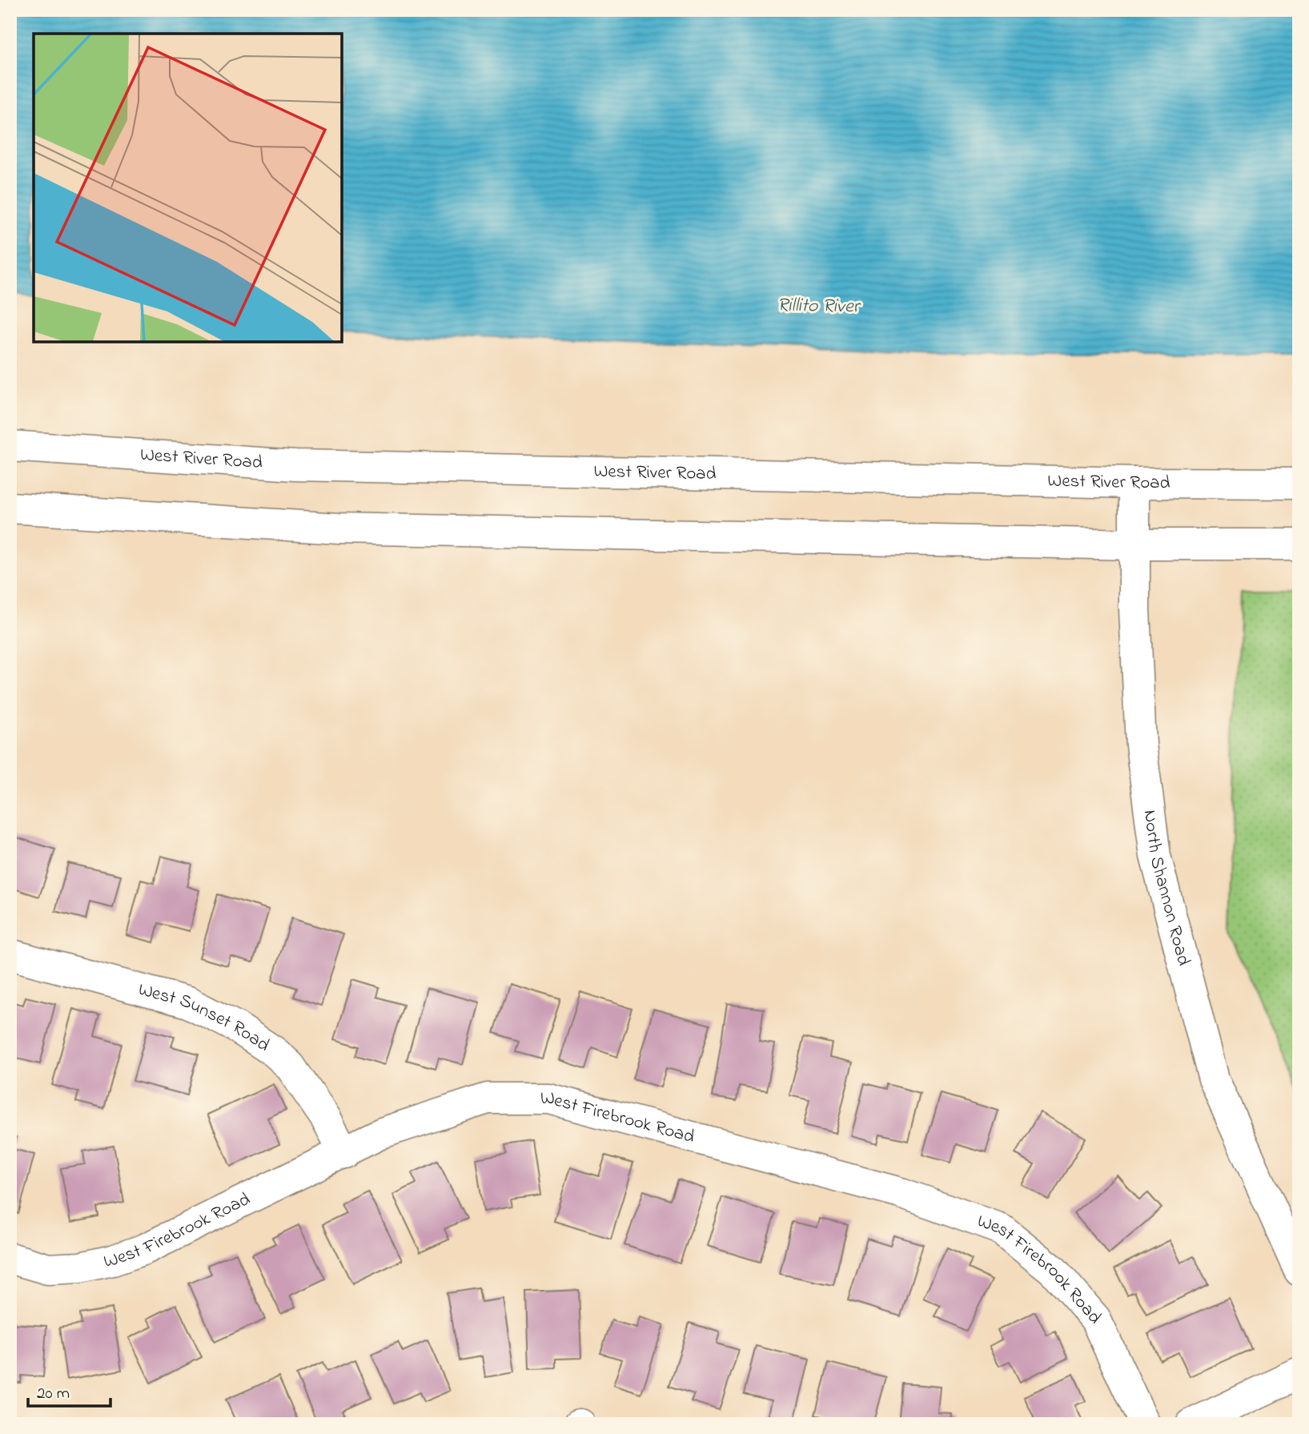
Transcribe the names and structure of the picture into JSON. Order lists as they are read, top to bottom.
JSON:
{
  "streets": {
    "street": [
      "West River Road",
      "North Shannon Road",
      "West Sunset Road",
      "West Firebrook Road"
    ]
  },
  "crossings": [
    ["West River Road", "North Shannon Road"],
    ["West Sunset Road", "West Firebrook Road"]
  ],
  "water": ["Rillito River"],
  "scale_bar": "20 m"
}
